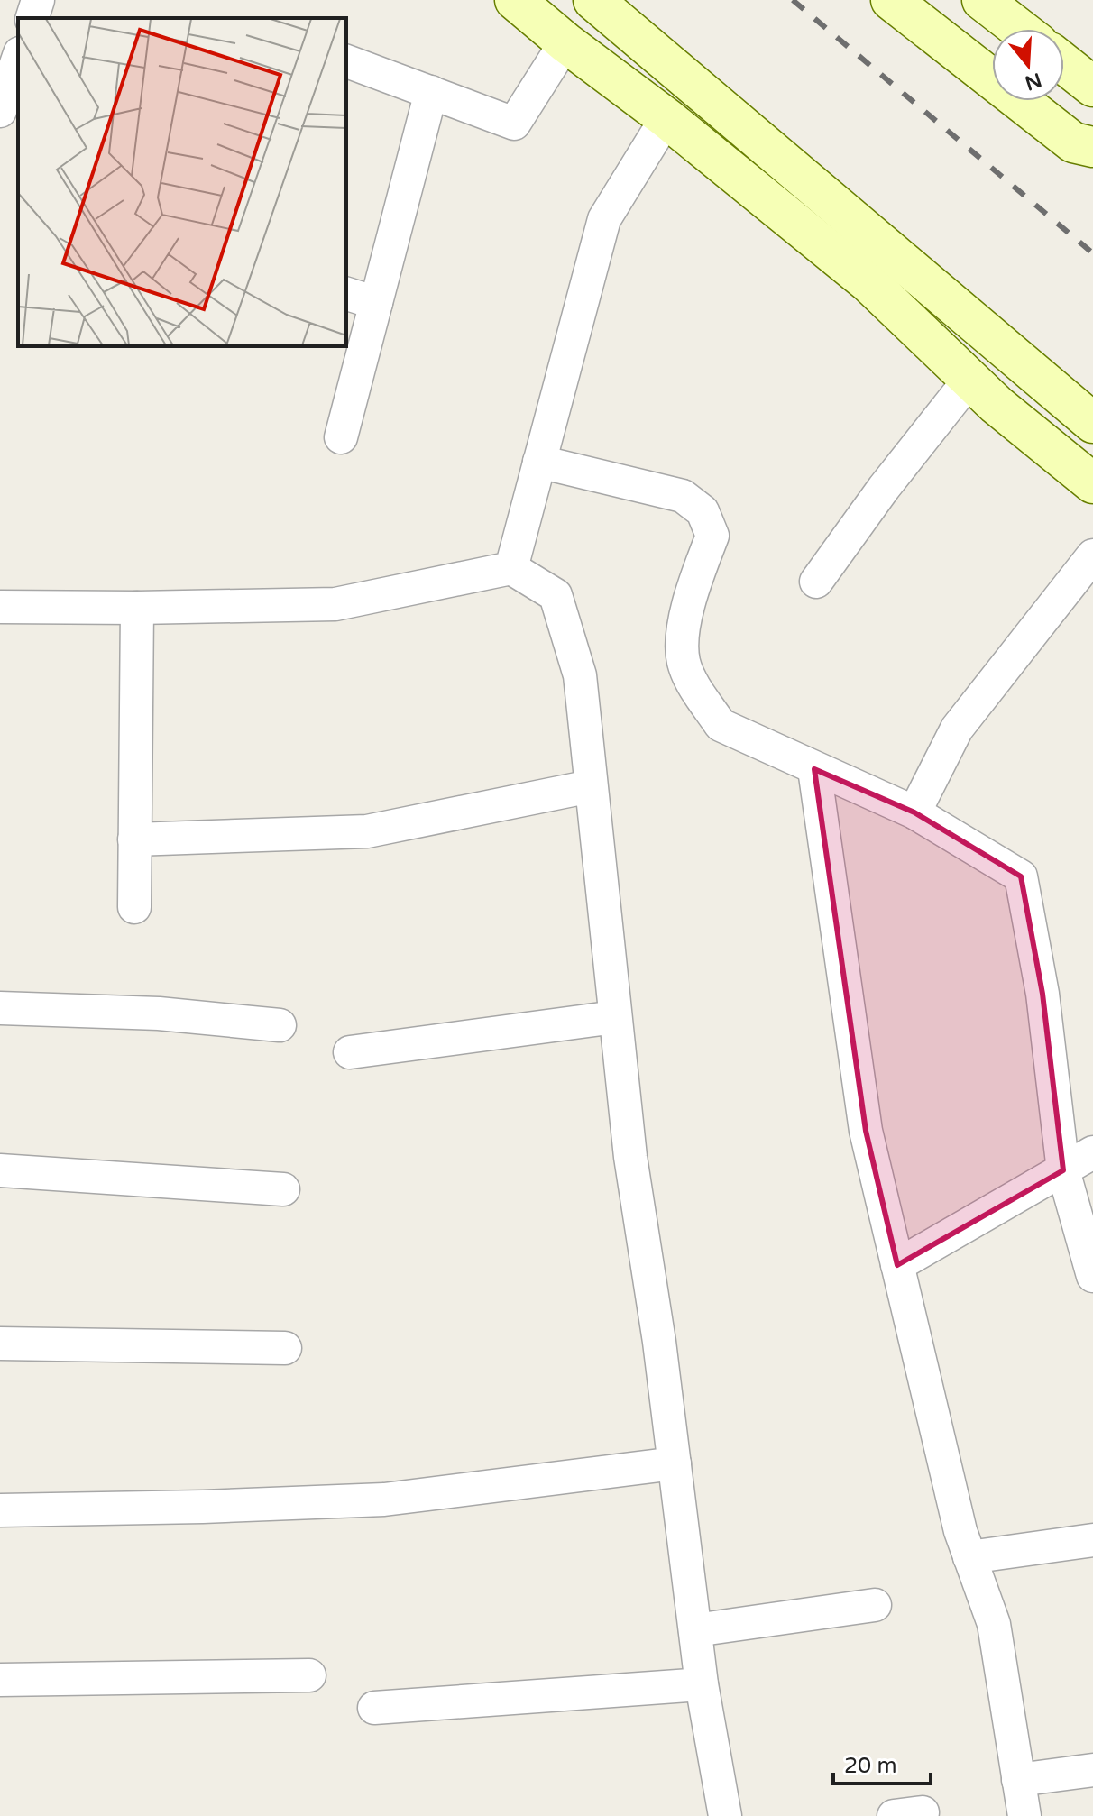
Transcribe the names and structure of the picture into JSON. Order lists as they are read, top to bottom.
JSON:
{
  "scale_bar": "20 m",
  "north": "bottom"
}
